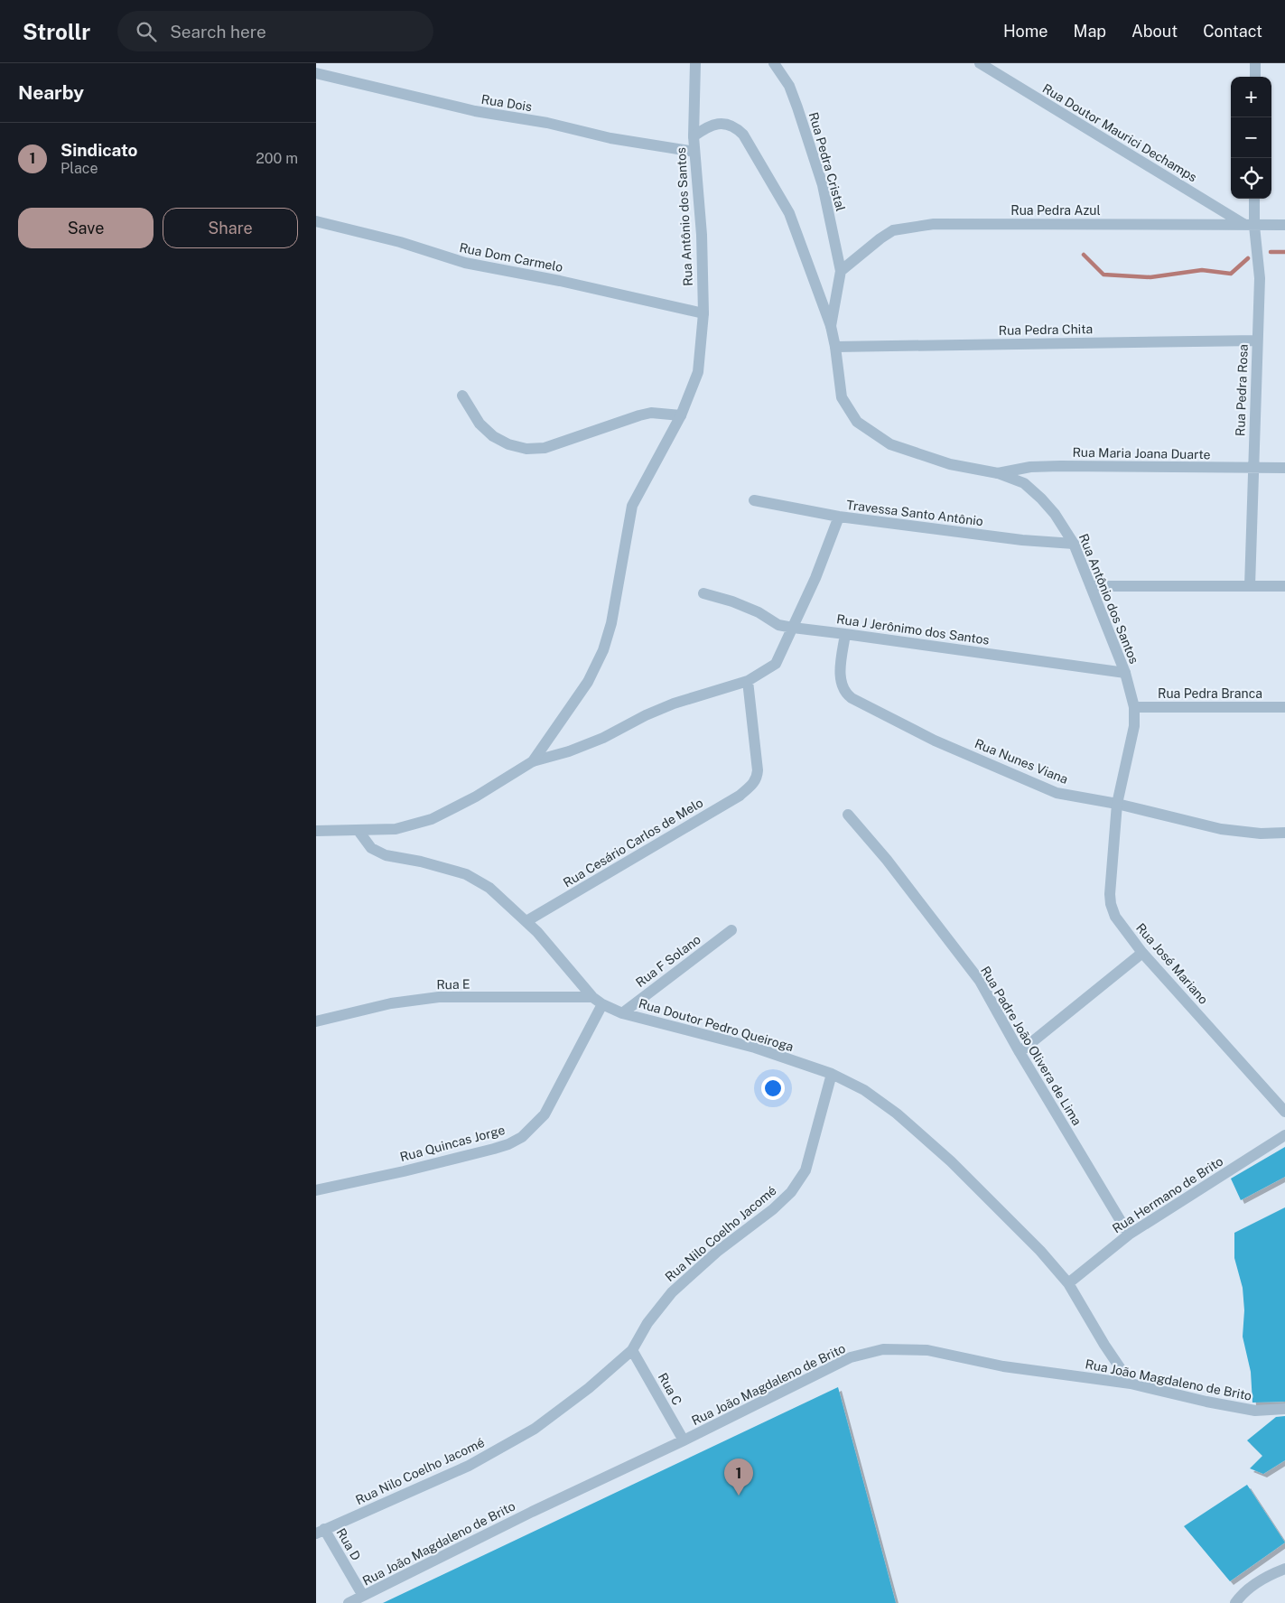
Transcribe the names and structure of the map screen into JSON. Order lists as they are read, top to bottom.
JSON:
{
  "streets": {
    "street": [
      "Rua Dois",
      "Rua Doutor Maurici Dechamps",
      "Rua Pedra Cristal",
      "Rua Pedra Azul",
      "Rua Antônio dos Santos",
      "Rua Dom Carmelo",
      "Rua Pedra Chita",
      "Rua Pedra Rosa",
      "Rua Maria Joana Duarte",
      "Travessa Santo Antônio",
      "Rua J Jerônimo dos Santos",
      "Rua Pedra Branca",
      "Rua Nunes Viana",
      "Rua Cesário Carlos de Melo",
      "Rua F Solano",
      "Rua José Mariano",
      "Rua E",
      "Rua Doutor Pedro Queiroga",
      "Rua Padre João Olivera de Lima",
      "Rua Quincas Jorge",
      "Rua Hermano de Brito",
      "Rua Nilo Coelho Jacomé",
      "Rua João Magdaleno de Brito",
      "Rua C",
      "Rua D"
    ]
  },
  "crossings": [
    ["Rua Dois", "Rua Antônio dos Santos"],
    ["Rua Doutor Maurici Dechamps", "Rua Pedra Azul"],
    ["Rua Doutor Maurici Dechamps", "Rua Pedra Rosa"],
    ["Rua Pedra Cristal", "Rua Pedra Azul"],
    ["Rua Pedra Cristal", "Rua Antônio dos Santos"],
    ["Rua Pedra Azul", "Rua Pedra Rosa"],
    ["Rua Antônio dos Santos", "Rua Dom Carmelo"],
    ["Rua Antônio dos Santos", "Rua Pedra Chita"],
    ["Rua Antônio dos Santos", "Rua Maria Joana Duarte"],
    ["Rua Antônio dos Santos", "Travessa Santo Antônio"],
    ["Rua Antônio dos Santos", "Rua J Jerônimo dos Santos"],
    ["Rua Antônio dos Santos", "Rua Pedra Branca"],
    ["Rua Antônio dos Santos", "Rua Nunes Viana"],
    ["Rua Antônio dos Santos", "Rua José Mariano"],
    ["Rua Antônio dos Santos", "Rua Doutor Pedro Queiroga"],
    ["Rua Pedra Chita", "Rua Pedra Rosa"],
    ["Rua Pedra Rosa", "Rua Maria Joana Duarte"],
    ["Rua J Jerônimo dos Santos", "Rua Nunes Viana"],
    ["Rua Nunes Viana", "Rua José Mariano"],
    ["Rua Cesário Carlos de Melo", "Rua Doutor Pedro Queiroga"],
    ["Rua F Solano", "Rua Doutor Pedro Queiroga"],
    ["Rua E", "Rua Doutor Pedro Queiroga"],
    ["Rua Doutor Pedro Queiroga", "Rua Quincas Jorge"],
    ["Rua Doutor Pedro Queiroga", "Rua Hermano de Brito"],
    ["Rua Doutor Pedro Queiroga", "Rua Nilo Coelho Jacomé"],
    ["Rua Doutor Pedro Queiroga", "Rua João Magdaleno de Brito"],
    ["Rua Padre João Olivera de Lima", "Rua Hermano de Brito"],
    ["Rua Nilo Coelho Jacomé", "Rua C"],
    ["Rua Nilo Coelho Jacomé", "Rua D"],
    ["Rua João Magdaleno de Brito", "Rua C"],
    ["Rua João Magdaleno de Brito", "Rua D"]
  ],
  "page": {
    "header": "Strollr",
    "search": "Search here",
    "nav": [
      "Home",
      "Map",
      "About",
      "Contact"
    ],
    "heading": "Nearby",
    "map_buttons": ["+", "−"],
    "list": [
      {
        "mark": "1",
        "name": "Sindicato",
        "note": "Place",
        "value": "200 m"
      }
    ],
    "buttons": ["Save", "Share"],
    "pins": "1"
  }
}
